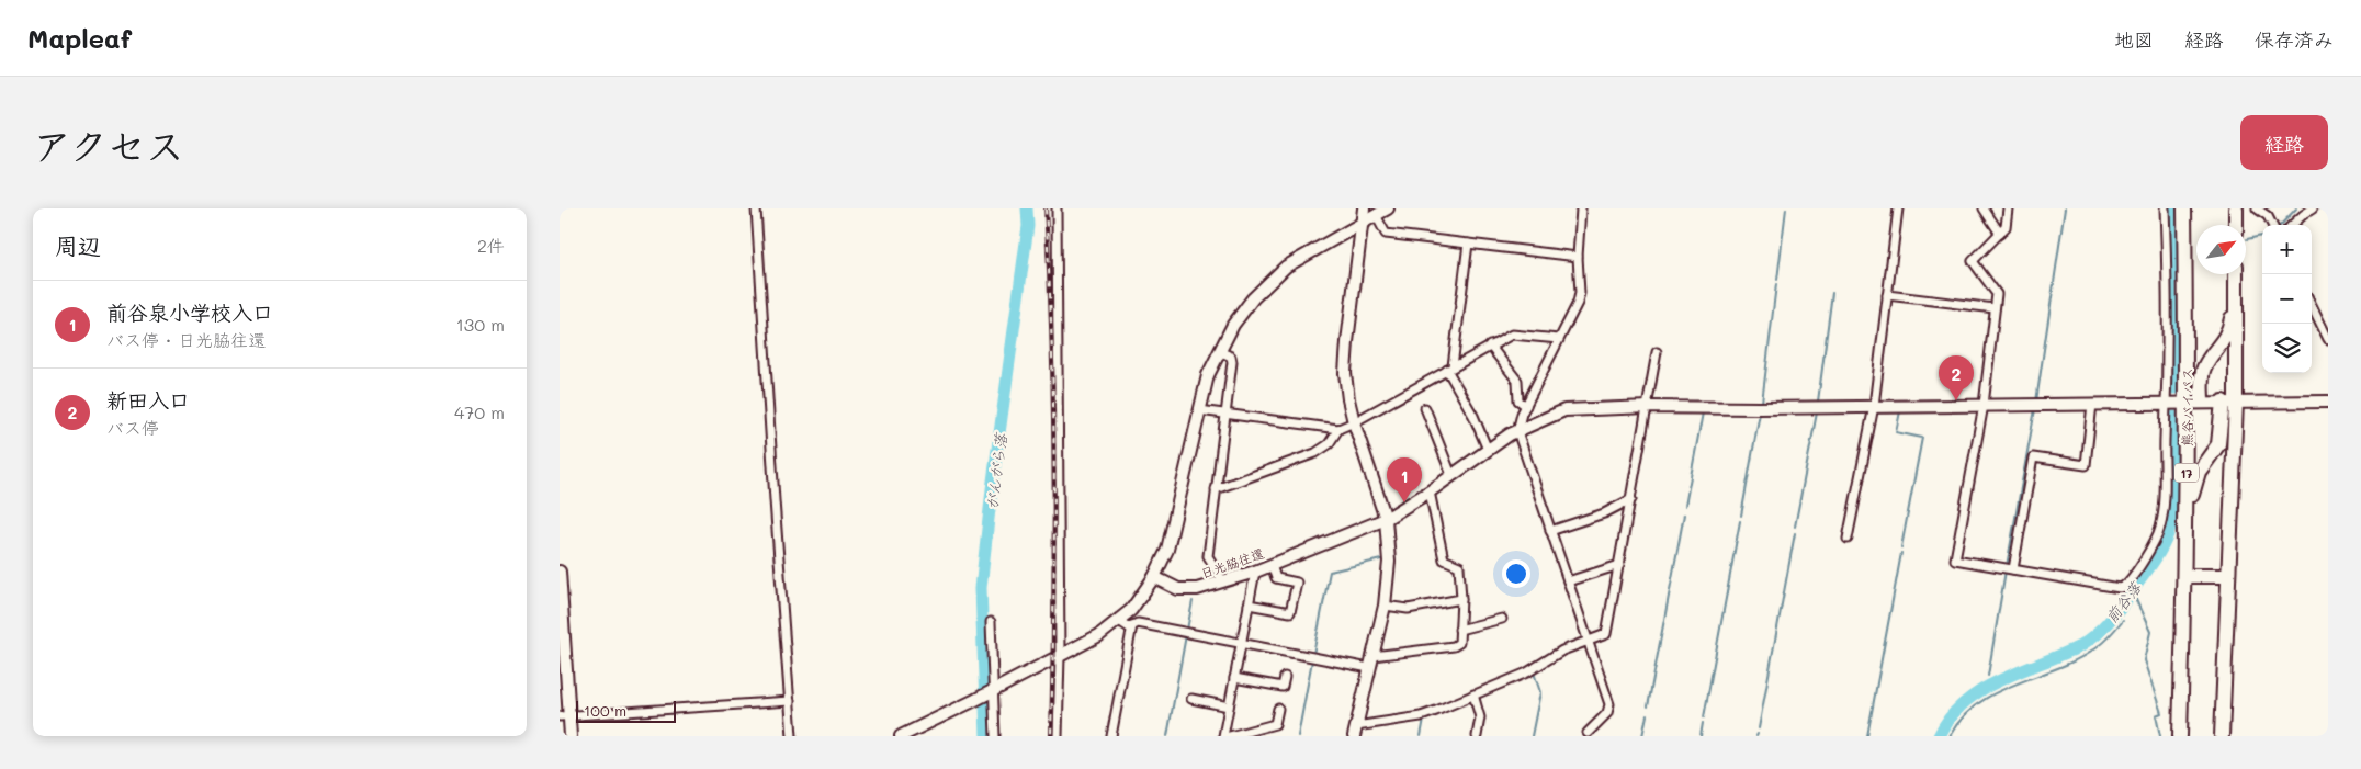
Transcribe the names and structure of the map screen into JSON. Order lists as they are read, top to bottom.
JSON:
{
  "streets": {
    "highway": ["熊谷バイパス", "17"],
    "street": ["日光脇往還"]
  },
  "crossings": [
    ["熊谷バイパス", "日光脇往還"]
  ],
  "water": ["がんがら落", "前谷落"],
  "scale_bar": "100 m",
  "north": "top right",
  "page": {
    "header": "Mapleaf",
    "nav": ["地図", "経路", "保存済み"],
    "title": "アクセス",
    "buttons": "経路",
    "heading": ["周辺", "2件"],
    "map_buttons": ["+", "−"],
    "list": [
      {
        "mark": "1",
        "name": "前谷泉小学校入口",
        "note": "バス停 · 日光脇往還",
        "value": "130 m"
      },
      {
        "mark": "2",
        "name": "新田入口",
        "note": "バス停",
        "value": "470 m"
      }
    ],
    "pins": ["2", "1"],
    "scale": "100 m"
  }
}
